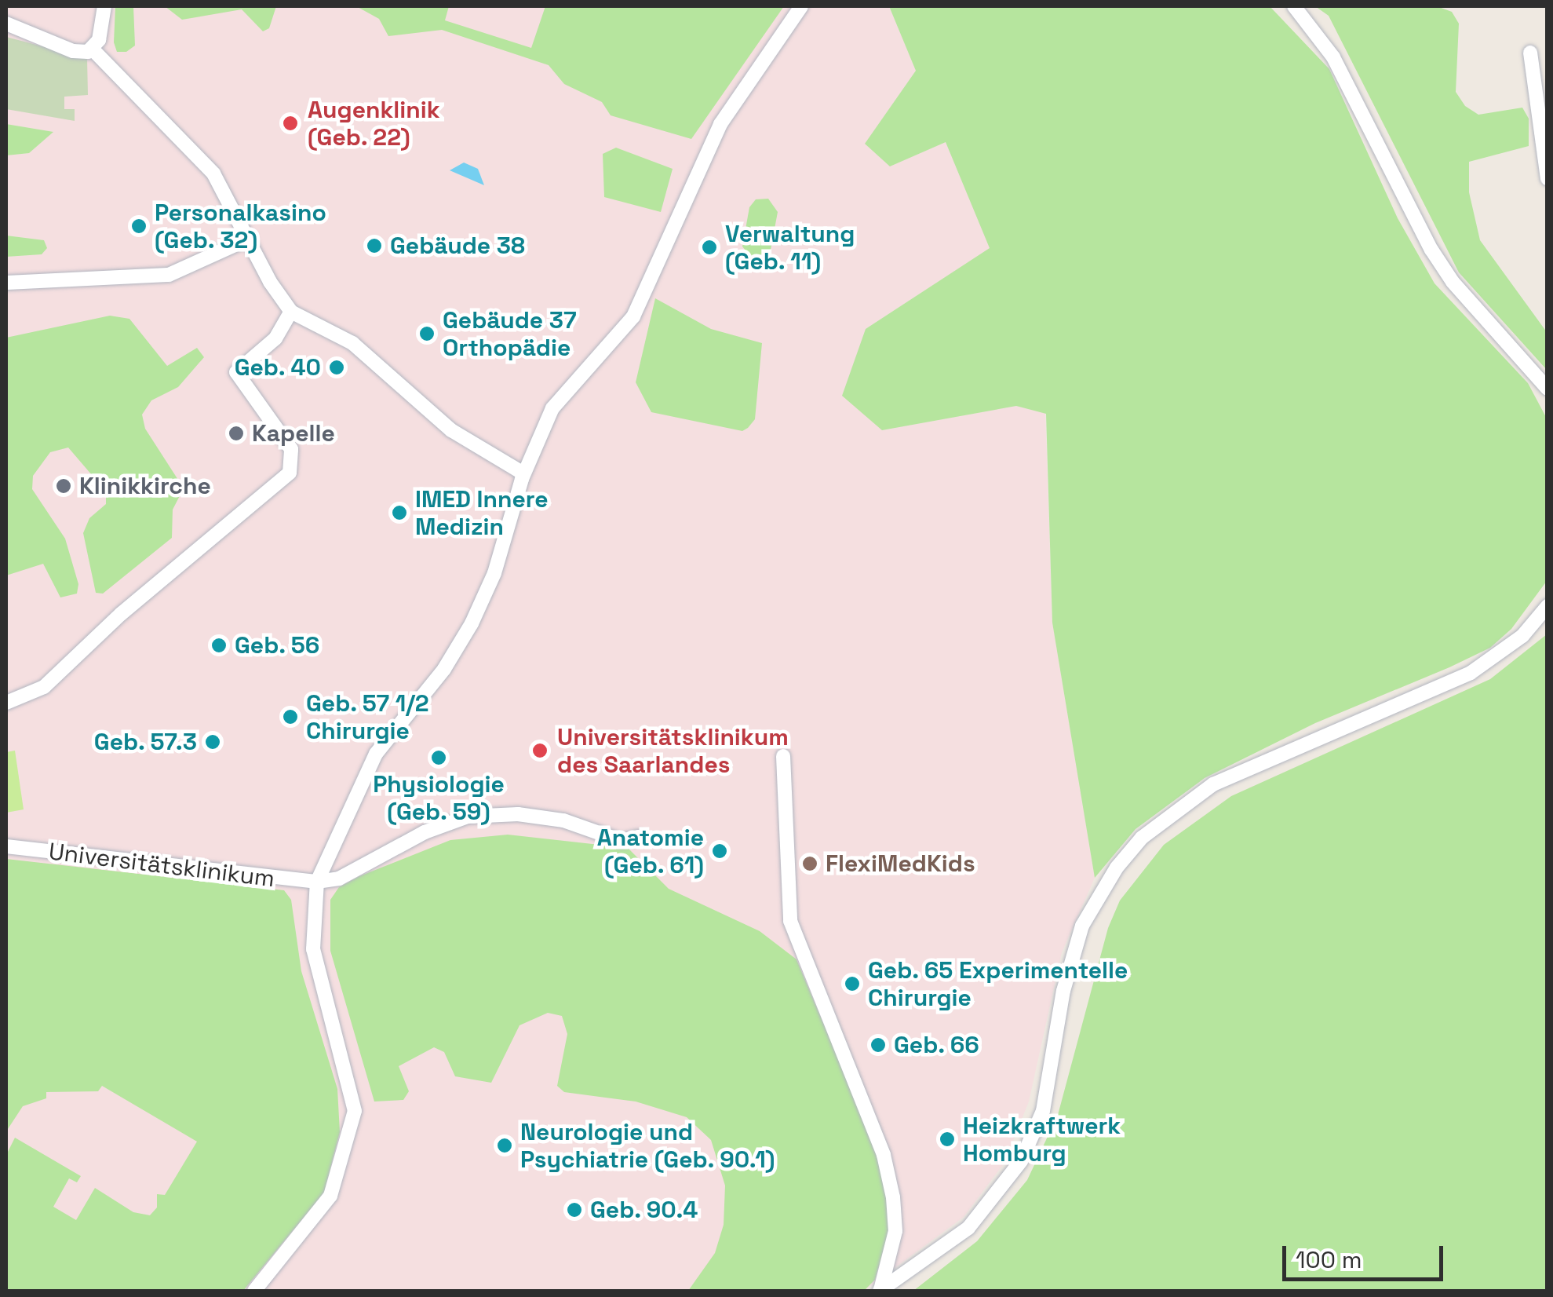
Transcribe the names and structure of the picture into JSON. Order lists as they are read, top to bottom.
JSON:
{
  "streets": {
    "street": ["Universitätsklinikum"]
  },
  "places": [
    "Augenklinik (Geb. 22)",
    "Personalkasino (Geb. 32)",
    "Gebäude 38",
    "Verwaltung (Geb. 11)",
    "Gebäude 37 Orthopädie",
    "Geb. 40",
    "Kapelle",
    "Klinikkirche",
    "IMED Innere Medizin",
    "Geb. 56",
    "Geb. 57 1/2 Chirurgie",
    "Geb. 57.3",
    "Universitätsklinikum des Saarlandes",
    "Physiologie (Geb. 59)",
    "Anatomie (Geb. 61)",
    "FlexiMedKids",
    "Geb. 65 Experimentelle Chirurgie",
    "Geb. 66",
    "Heizkraftwerk Homburg",
    "Neurologie und Psychiatrie (Geb. 90.1)",
    "Geb. 90.4"
  ],
  "scale_bar": "100 m"
}
